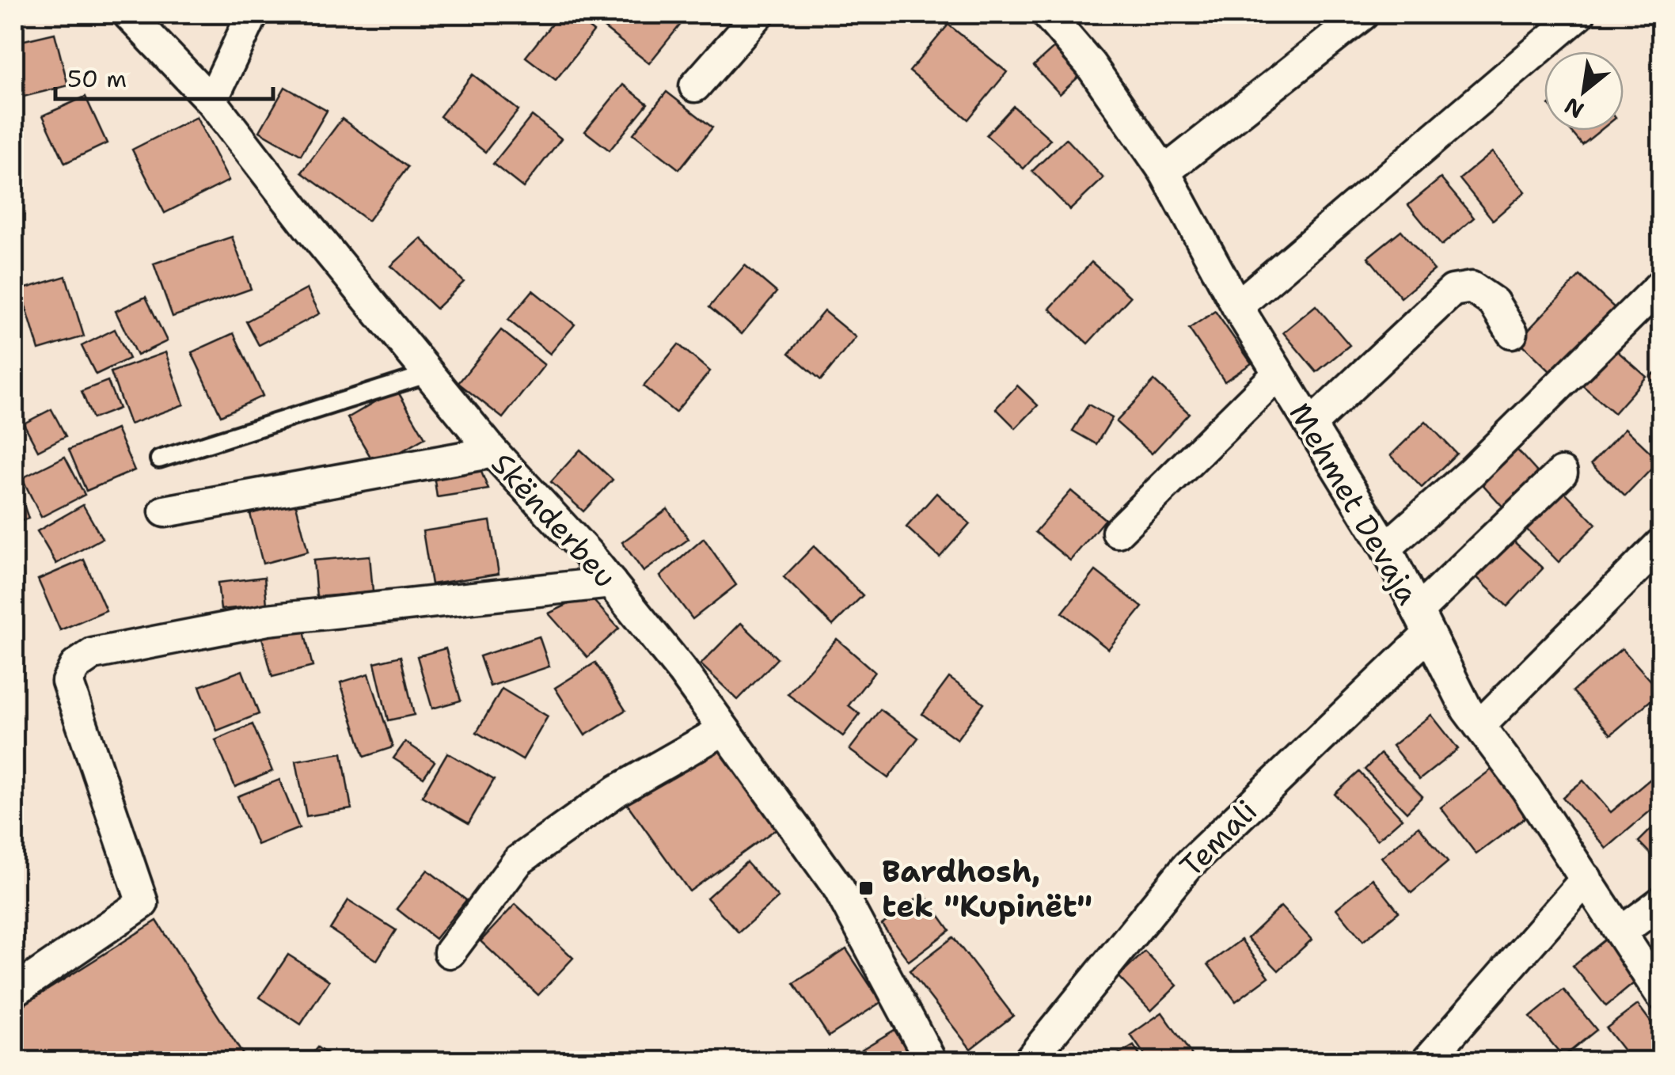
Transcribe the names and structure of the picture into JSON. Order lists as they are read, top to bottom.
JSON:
{
  "streets": {
    "street": ["Mehmet Devaja", "Skënderbeu", "Temali"]
  },
  "crossings": [
    ["Mehmet Devaja", "Temali"]
  ],
  "places": {
    "transit": ["Bardhosh, tek \"Kupinët\""]
  },
  "scale_bar": "50 m",
  "north": "bottom left"
}
